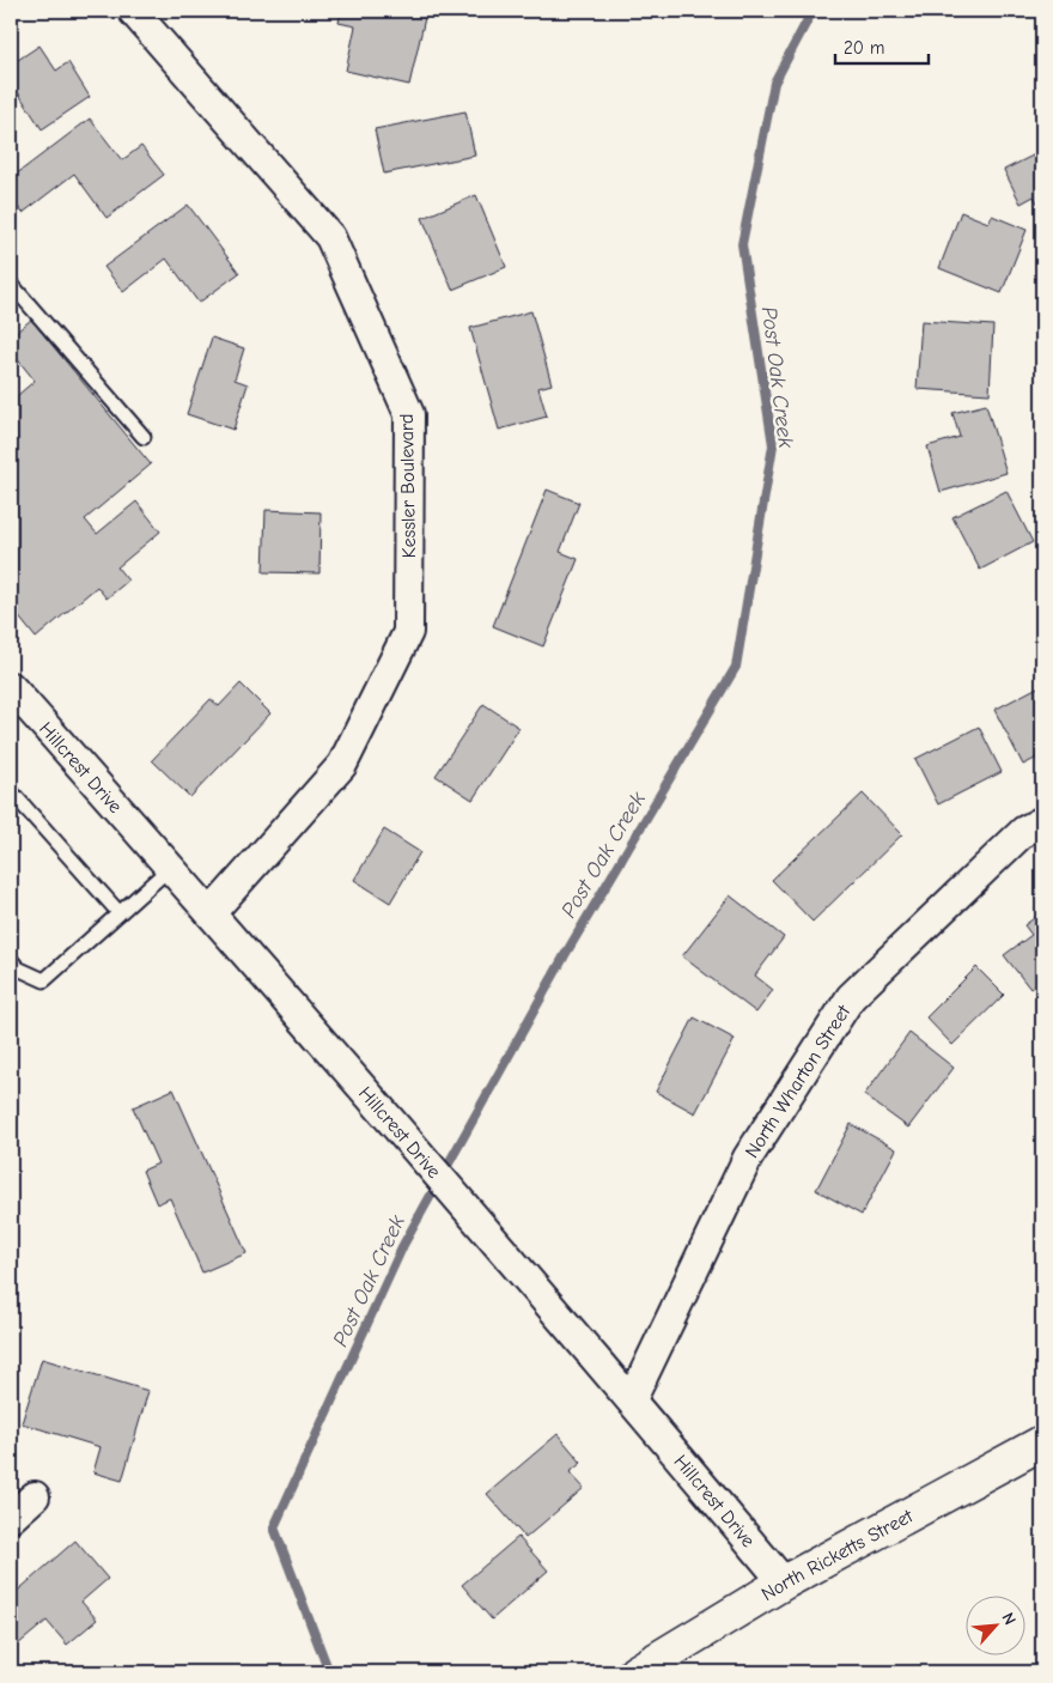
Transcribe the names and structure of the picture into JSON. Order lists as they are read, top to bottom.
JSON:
{
  "streets": {
    "street": [
      "Kessler Boulevard",
      "Hillcrest Drive",
      "North Wharton Street",
      "North Ricketts Street"
    ]
  },
  "crossings": [
    ["Kessler Boulevard", "Hillcrest Drive"],
    ["Hillcrest Drive", "North Wharton Street"],
    ["Hillcrest Drive", "North Ricketts Street"]
  ],
  "water": ["Post Oak Creek"],
  "scale_bar": "20 m",
  "north": "top right"
}
